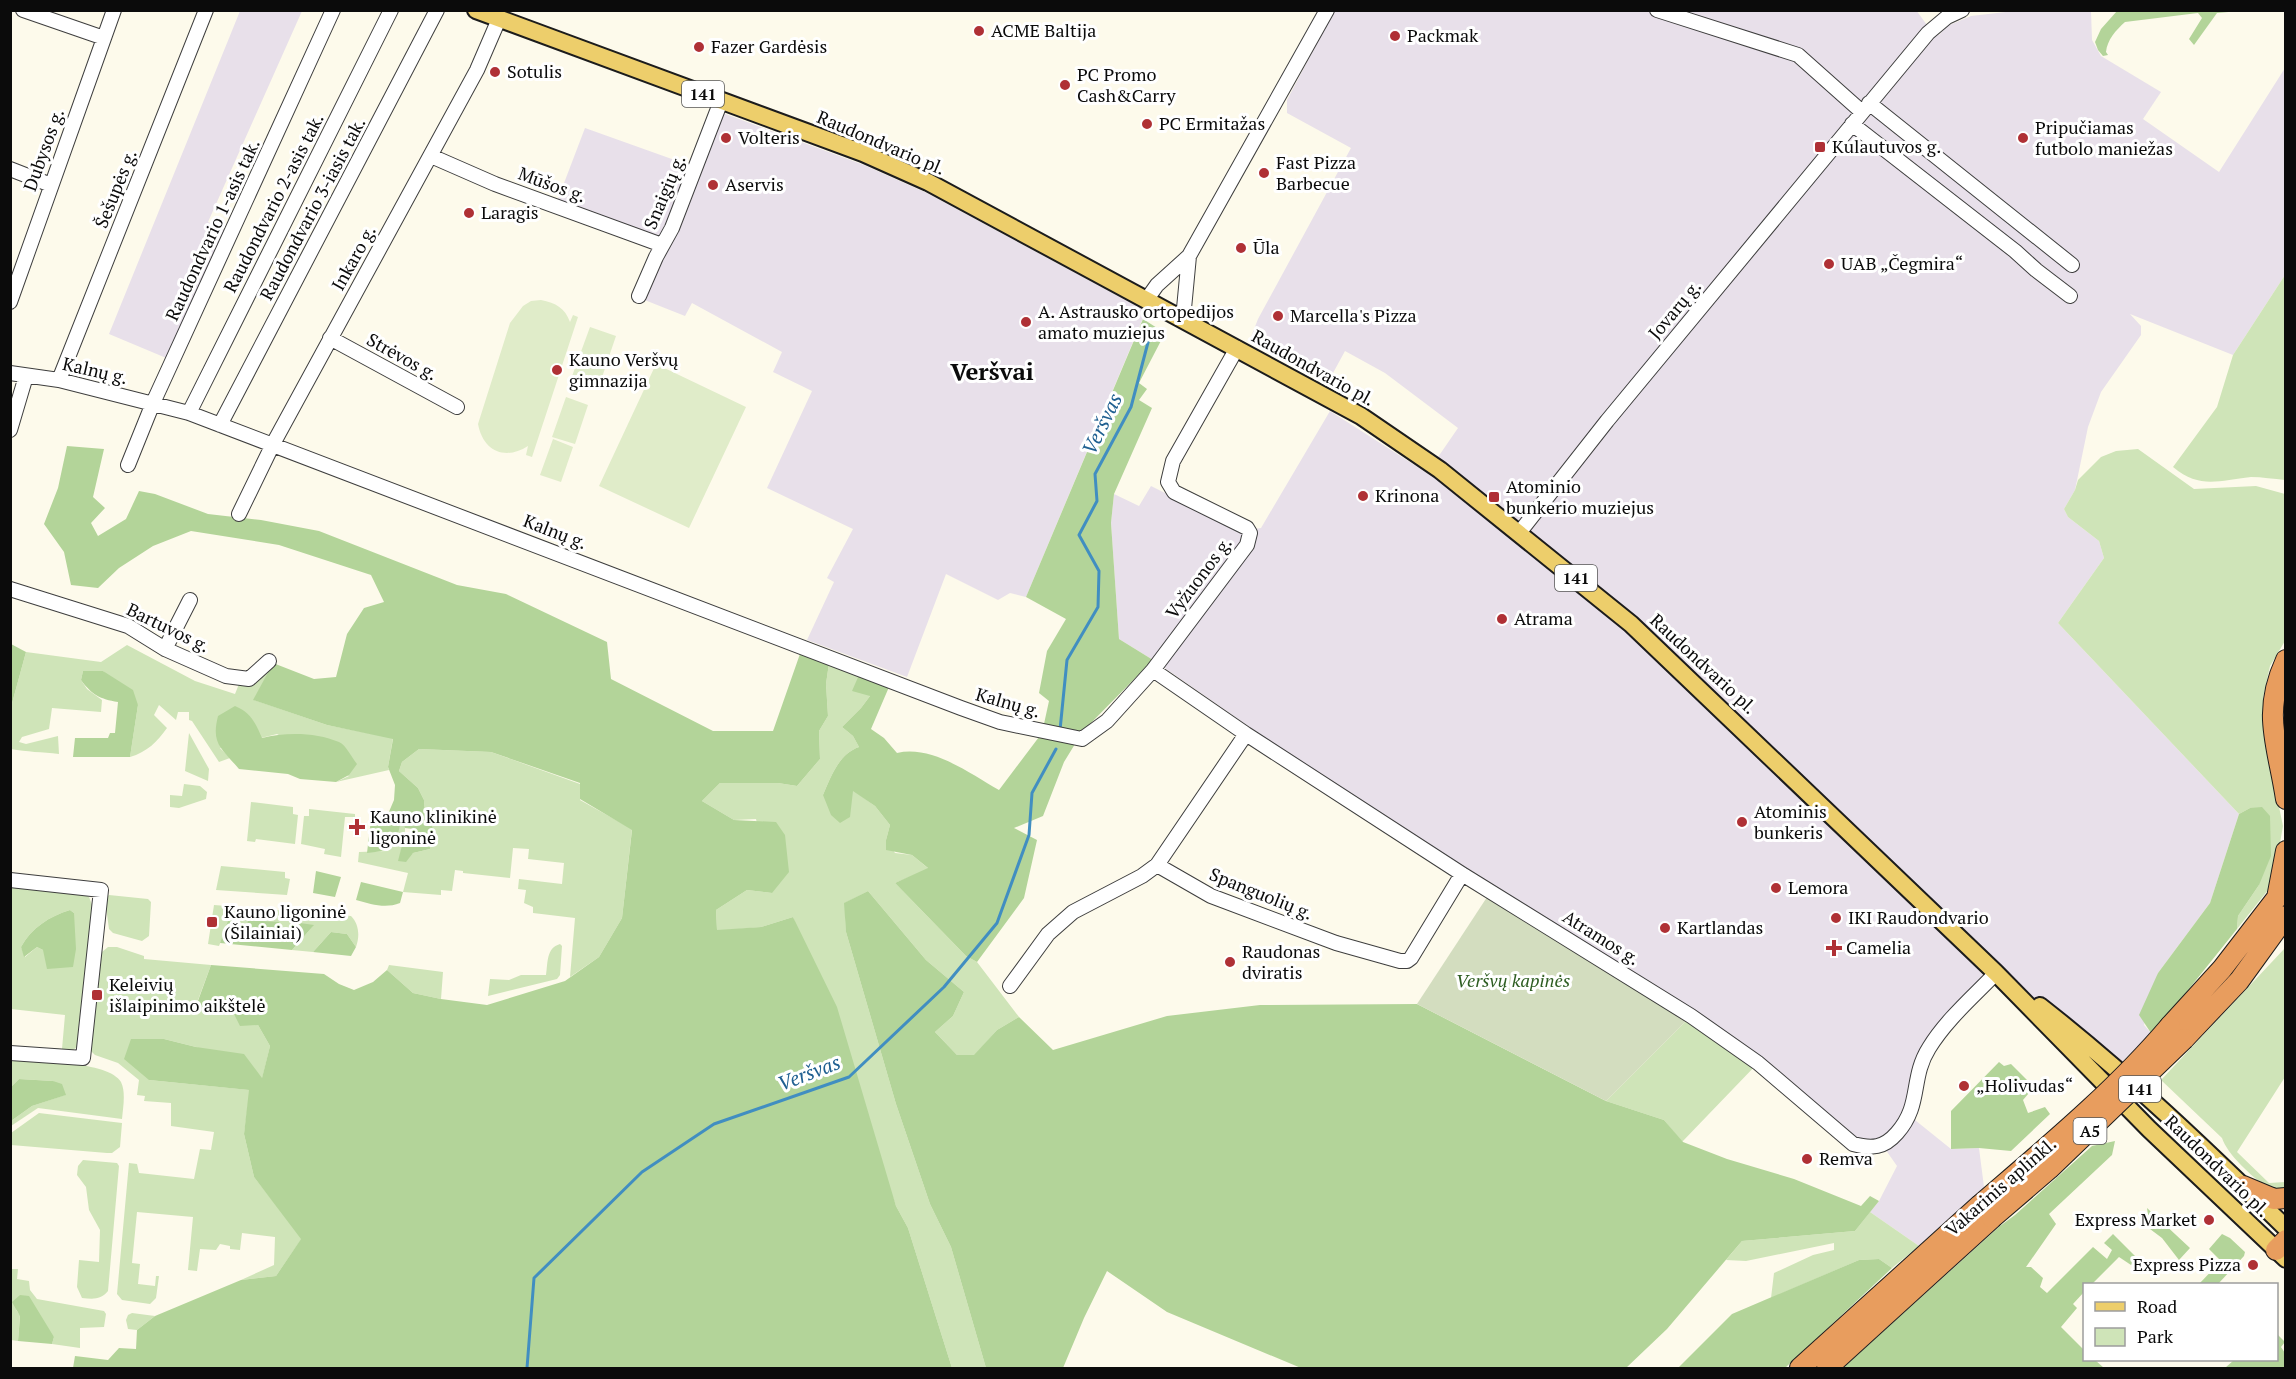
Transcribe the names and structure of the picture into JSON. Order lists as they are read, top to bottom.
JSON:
{
  "streets": {
    "highway": ["A5", "Vakarinis aplinkl."],
    "main road": ["141", "Raudondvario pl."],
    "street": [
      "Dubysos g.",
      "Mūšos g.",
      "Šešupės g.",
      "Snaigių g.",
      "Raudondvario 2-asis tak.",
      "Raudondvario 3-iasis tak.",
      "Raudondvario 1-asis tak.",
      "Inkaro g.",
      "Jovarų g.",
      "Strėvos g.",
      "Kalnų g.",
      "Vyžuonos g.",
      "Bartuvos g.",
      "Spanguolių g.",
      "Atramos g."
    ]
  },
  "crossings": [
    ["Raudondvario pl.", "Snaigių g."],
    ["Raudondvario pl.", "Inkaro g."],
    ["Raudondvario pl.", "Jovarų g."],
    ["Raudondvario pl.", "Vyžuonos g."],
    ["Raudondvario pl.", "Atramos g."],
    ["Mūšos g.", "Snaigių g."],
    ["Mūšos g.", "Inkaro g."],
    ["Šešupės g.", "Kalnų g."],
    ["Raudondvario 2-asis tak.", "Kalnų g."],
    ["Raudondvario 3-iasis tak.", "Kalnų g."],
    ["Raudondvario 1-asis tak.", "Kalnų g."],
    ["Inkaro g.", "Strėvos g."],
    ["Inkaro g.", "Kalnų g."],
    ["Kalnų g.", "Vyžuonos g."],
    ["Kalnų g.", "Atramos g."],
    ["Vyžuonos g.", "Atramos g."],
    ["Spanguolių g.", "Atramos g."]
  ],
  "districts": ["Veršvai"],
  "water": ["Veršvas"],
  "parks": ["Veršvų kapinės"],
  "places": {
    "other": [
      "ACME Baltija",
      "Packmak",
      "Fazer Gardėsis",
      "Sotulis",
      "PC Promo Cash&Carry",
      "PC Ermitažas",
      "Volteris",
      "Pripučiamas futbolo maniežas",
      "Fast Pizza Barbecue",
      "Aservis",
      "Laragis",
      "Ūla",
      "UAB „Čegmira“",
      "Marcella's Pizza",
      "A. Astrausko ortopedijos amato muziejus",
      "Kauno Veršvų gimnazija",
      "Krinona",
      "Atrama",
      "Atominis bunkeris",
      "Lemora",
      "IKI Raudondvario",
      "Kartlandas",
      "Raudonas dviratis",
      "„Holivudas“",
      "Remva",
      "Express Market",
      "Express Pizza"
    ],
    "transit": [
      "Kulautuvos g.",
      "Atominio bunkerio muziejus",
      "Kauno ligoninė (Šilainiai)",
      "Keleivių išlaipinimo aikštelė"
    ],
    "health": ["Kauno klinikinė ligoninė", "Camelia"]
  },
  "legend": ["Road", "Park"]
}
